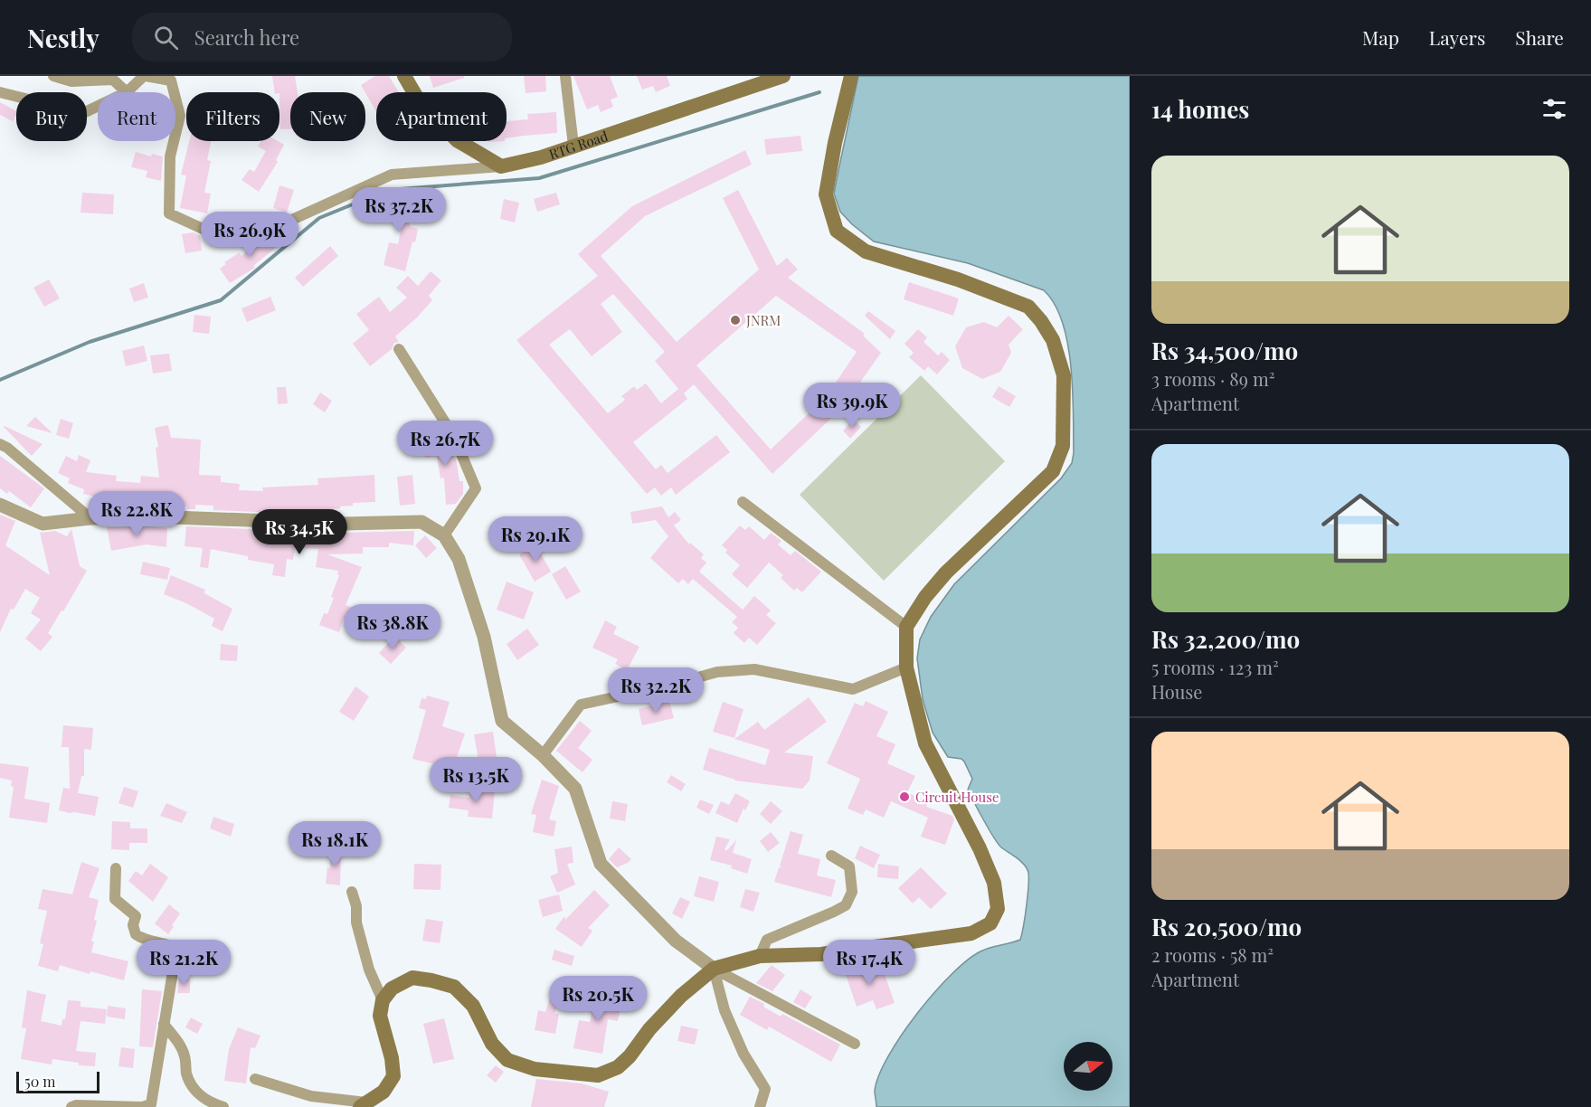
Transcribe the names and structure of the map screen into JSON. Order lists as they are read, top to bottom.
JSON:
{
  "streets": {
    "main road": ["RTG Road"]
  },
  "places": ["JNRM", "Circuit House"],
  "scale_bar": "50 m",
  "north": "right",
  "page": {
    "header": "Nestly",
    "search": "Search here",
    "nav": ["Map", "Layers", "Share"],
    "heading": "14 homes",
    "chip": [
      "Buy",
      "Rent",
      "Filters",
      "New",
      "Apartment"
    ],
    "list": [
      {
        "name": "Rs 34,500/mo",
        "note": "3 rooms · 89 m² · Apartment"
      },
      {
        "name": "Rs 32,200/mo",
        "note": "5 rooms · 123 m² · House"
      },
      {
        "name": "Rs 20,500/mo",
        "note": "2 rooms · 58 m² · Apartment"
      }
    ],
    "price": [
      "Rs 37.2K",
      "Rs 26.9K",
      "Rs 39.9K",
      "Rs 26.7K",
      "Rs 22.8K",
      "Rs 34.5K",
      "Rs 29.1K",
      "Rs 38.8K",
      "Rs 32.2K",
      "Rs 13.5K",
      "Rs 18.1K",
      "Rs 21.2K",
      "Rs 17.4K",
      "Rs 20.5K"
    ],
    "scale": "50 m"
  }
}
